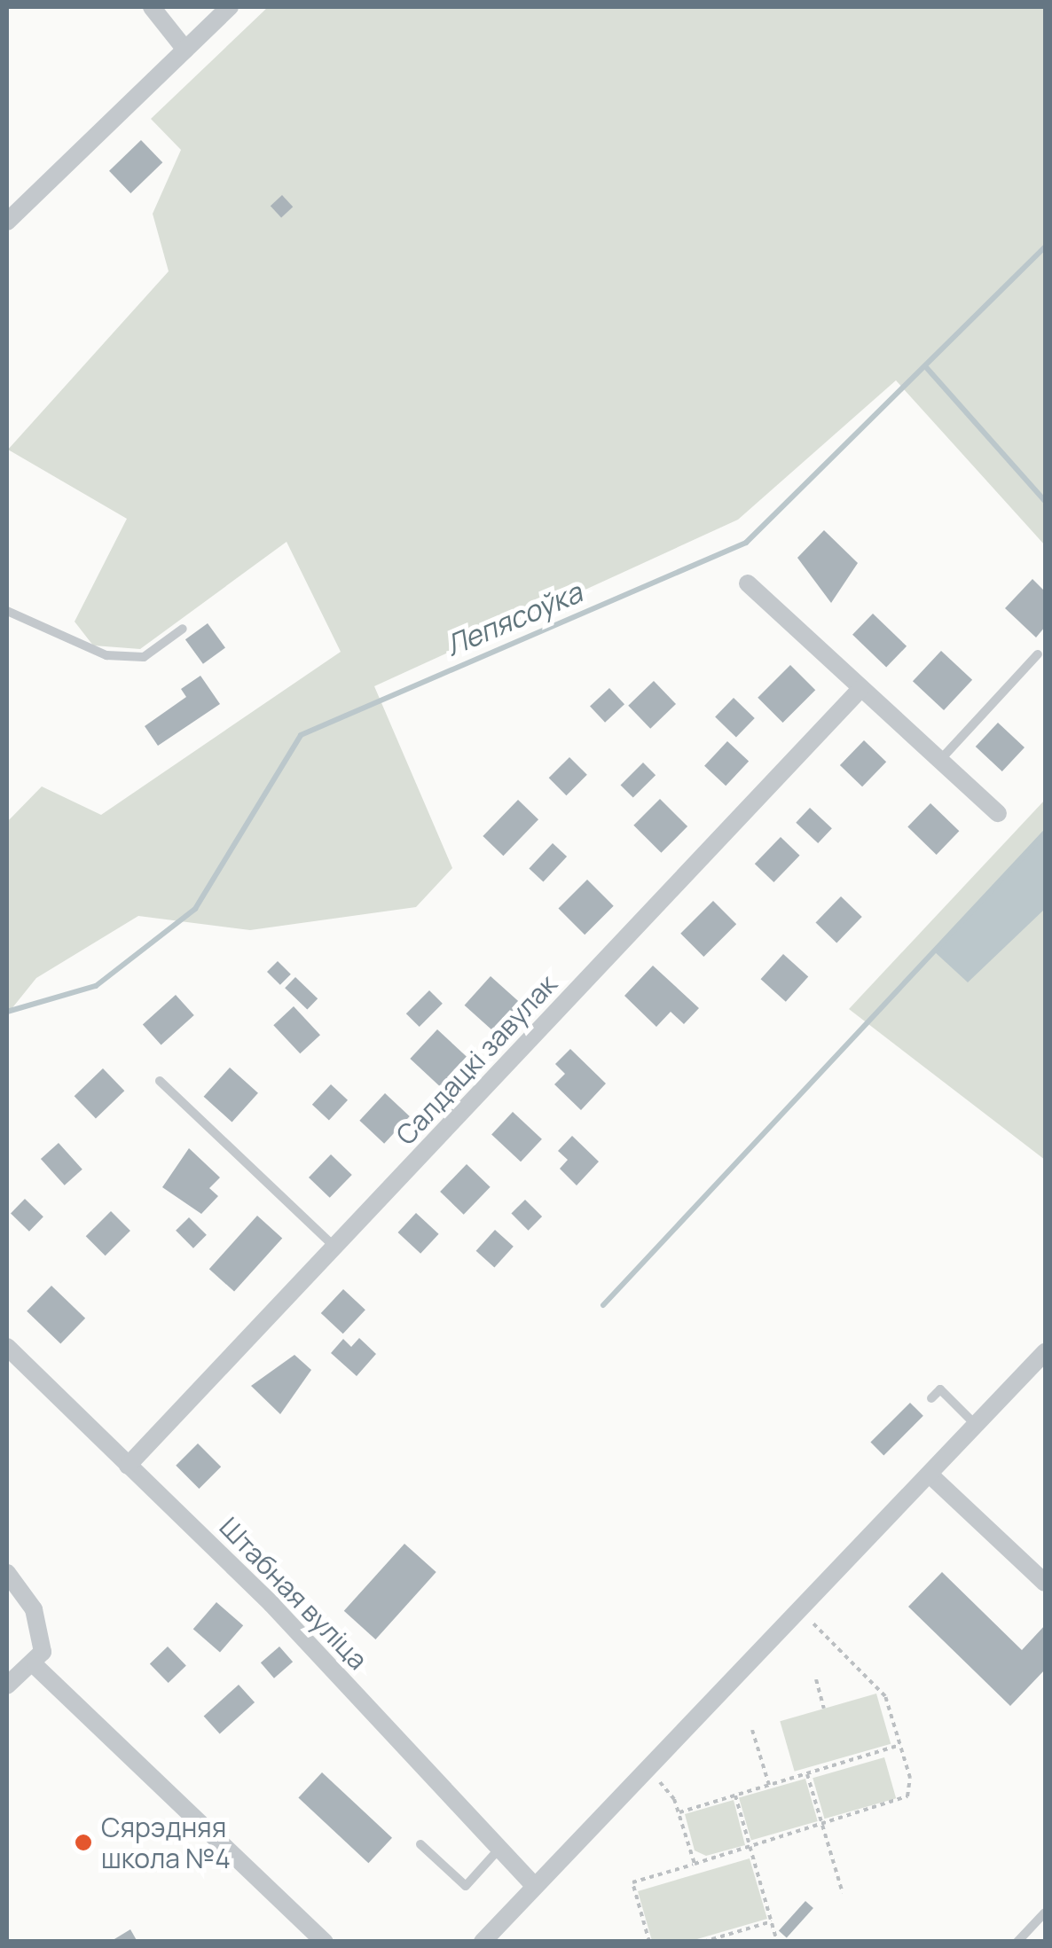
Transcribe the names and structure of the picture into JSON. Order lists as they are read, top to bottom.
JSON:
{
  "streets": {
    "street": ["Салдацкі завулак", "Штабная вуліца"]
  },
  "crossings": [
    ["Салдацкі завулак", "Штабная вуліца"]
  ],
  "water": ["Лепясоўка"],
  "places": ["Сярэдняя школа №4"]
}
